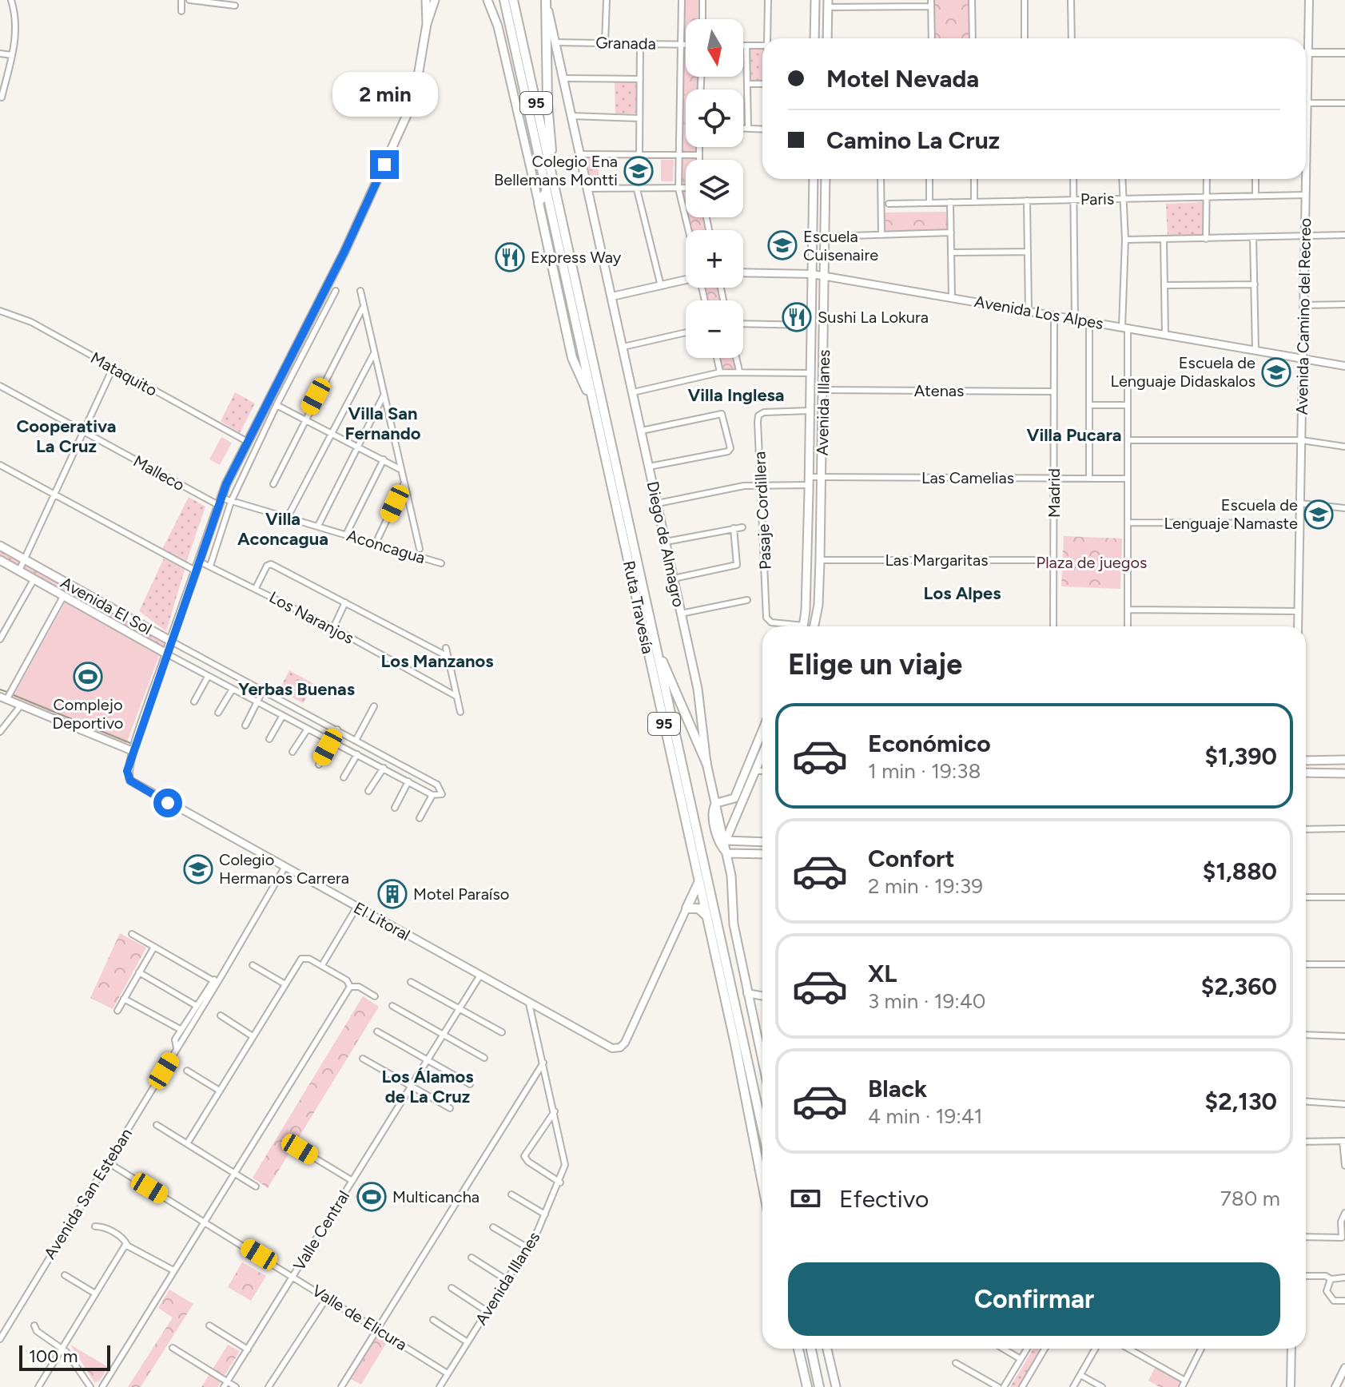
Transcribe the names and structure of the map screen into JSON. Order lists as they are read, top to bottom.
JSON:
{
  "streets": {
    "highway": ["95", "Ruta Travesía"],
    "main road": ["Avenida Illanes", "Diego de Almagro", "Avenida El Sol"],
    "street": [
      "Granada",
      "Paris",
      "Avenida Los Alpes",
      "Avenida Camino del Recreo",
      "Mataquito",
      "Atenas",
      "Malleco",
      "Las Camelias",
      "Madrid",
      "Pasaje Cordillera",
      "Aconcagua",
      "Las Margaritas",
      "Los Naranjos",
      "El Litoral",
      "Avenida San Esteban",
      "Valle Central",
      "Valle de Elicura"
    ]
  },
  "crossings": [
    ["Granada", "Diego de Almagro"],
    ["Paris", "Avenida Camino del Recreo"],
    ["Avenida Los Alpes", "Avenida Camino del Recreo"],
    ["Avenida Los Alpes", "Avenida Illanes"],
    ["Avenida Los Alpes", "Madrid"],
    ["Atenas", "Avenida Illanes"],
    ["Atenas", "Madrid"],
    ["Avenida Illanes", "Las Camelias"],
    ["Avenida Illanes", "Pasaje Cordillera"],
    ["Avenida Illanes", "Las Margaritas"],
    ["Avenida Illanes", "Valle de Elicura"],
    ["Malleco", "Aconcagua"],
    ["Las Camelias", "Madrid"],
    ["Las Camelias", "Pasaje Cordillera"],
    ["Las Camelias", "Diego de Almagro"],
    ["Madrid", "Las Margaritas"],
    ["El Litoral", "Avenida San Esteban"],
    ["El Litoral", "Valle Central"],
    ["Avenida San Esteban", "Valle de Elicura"],
    ["Valle Central", "Valle de Elicura"]
  ],
  "districts": [
    "Villa Inglesa",
    "Villa San Fernando",
    "Cooperativa La Cruz",
    "Villa Pucara",
    "Villa Aconcagua",
    "Los Alpes",
    "Los Manzanos",
    "Yerbas Buenas",
    "Los Álamos de La Cruz"
  ],
  "parks": ["Plaza de juegos"],
  "places": {
    "school or university": [
      "Colegio Ena Bellemans Montti",
      "Escuela Cuisenaire",
      "Escuela de Lenguaje Didaskalos",
      "Escuela de Lenguaje Namaste",
      "Colegio Hermanos Carrera"
    ],
    "restaurant": ["Express Way", "Sushi La Lokura"],
    "sports": ["Complejo Deportivo", "Multicancha"],
    "building": ["Motel Paraíso"]
  },
  "scale_bar": "100 m",
  "north": "bottom",
  "page": {
    "map_buttons": ["+", "−"],
    "banner": ["Motel Nevada", "Camino La Cruz"],
    "bubble": "2 min",
    "heading": "Elige un viaje",
    "list": [
      {
        "name": "Económico",
        "note": "1 min · 19:38",
        "value": "$1,390"
      },
      {
        "name": "Confort",
        "note": "2 min · 19:39",
        "value": "$1,880"
      },
      {
        "name": "XL",
        "note": "3 min · 19:40",
        "value": "$2,360"
      },
      {
        "name": "Black",
        "note": "4 min · 19:41",
        "value": "$2,130"
      }
    ],
    "pay": ["Efectivo", "780 m"],
    "buttons": "Confirmar",
    "scale": "100 m"
  }
}
